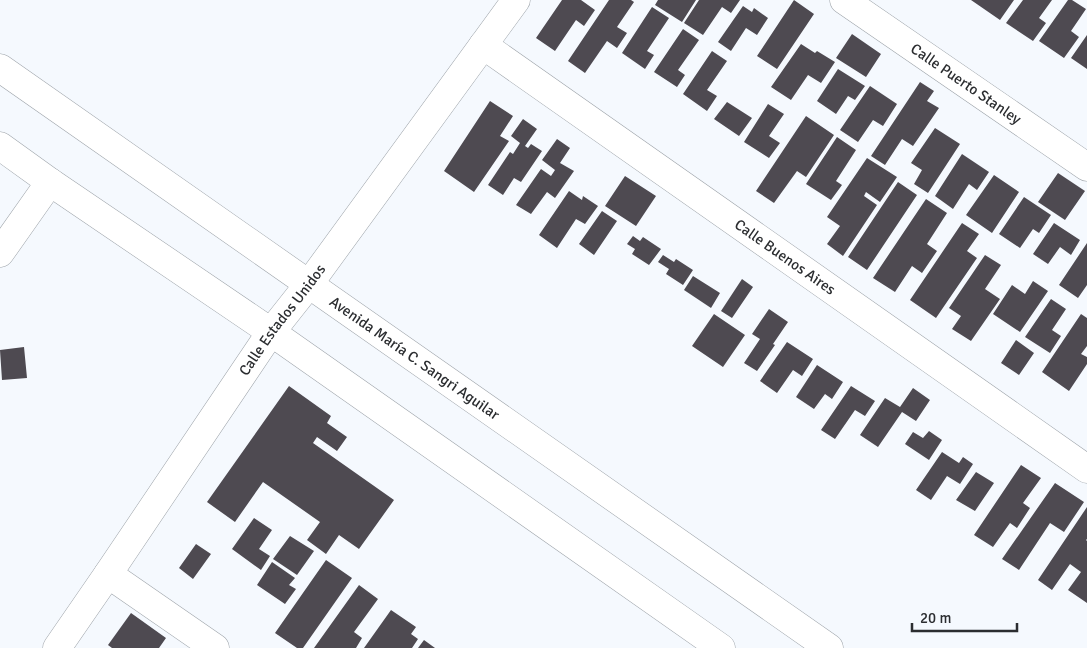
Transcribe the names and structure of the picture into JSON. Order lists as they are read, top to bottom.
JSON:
{
  "streets": {
    "street": [
      "Calle Puerto Stanley",
      "Calle Buenos Aires",
      "Calle Estados Unidos",
      "Avenida María C. Sangri Aguilar"
    ]
  },
  "crossings": [
    ["Calle Buenos Aires", "Calle Estados Unidos"],
    ["Calle Estados Unidos", "Avenida María C. Sangri Aguilar"]
  ],
  "scale_bar": "20 m"
}
